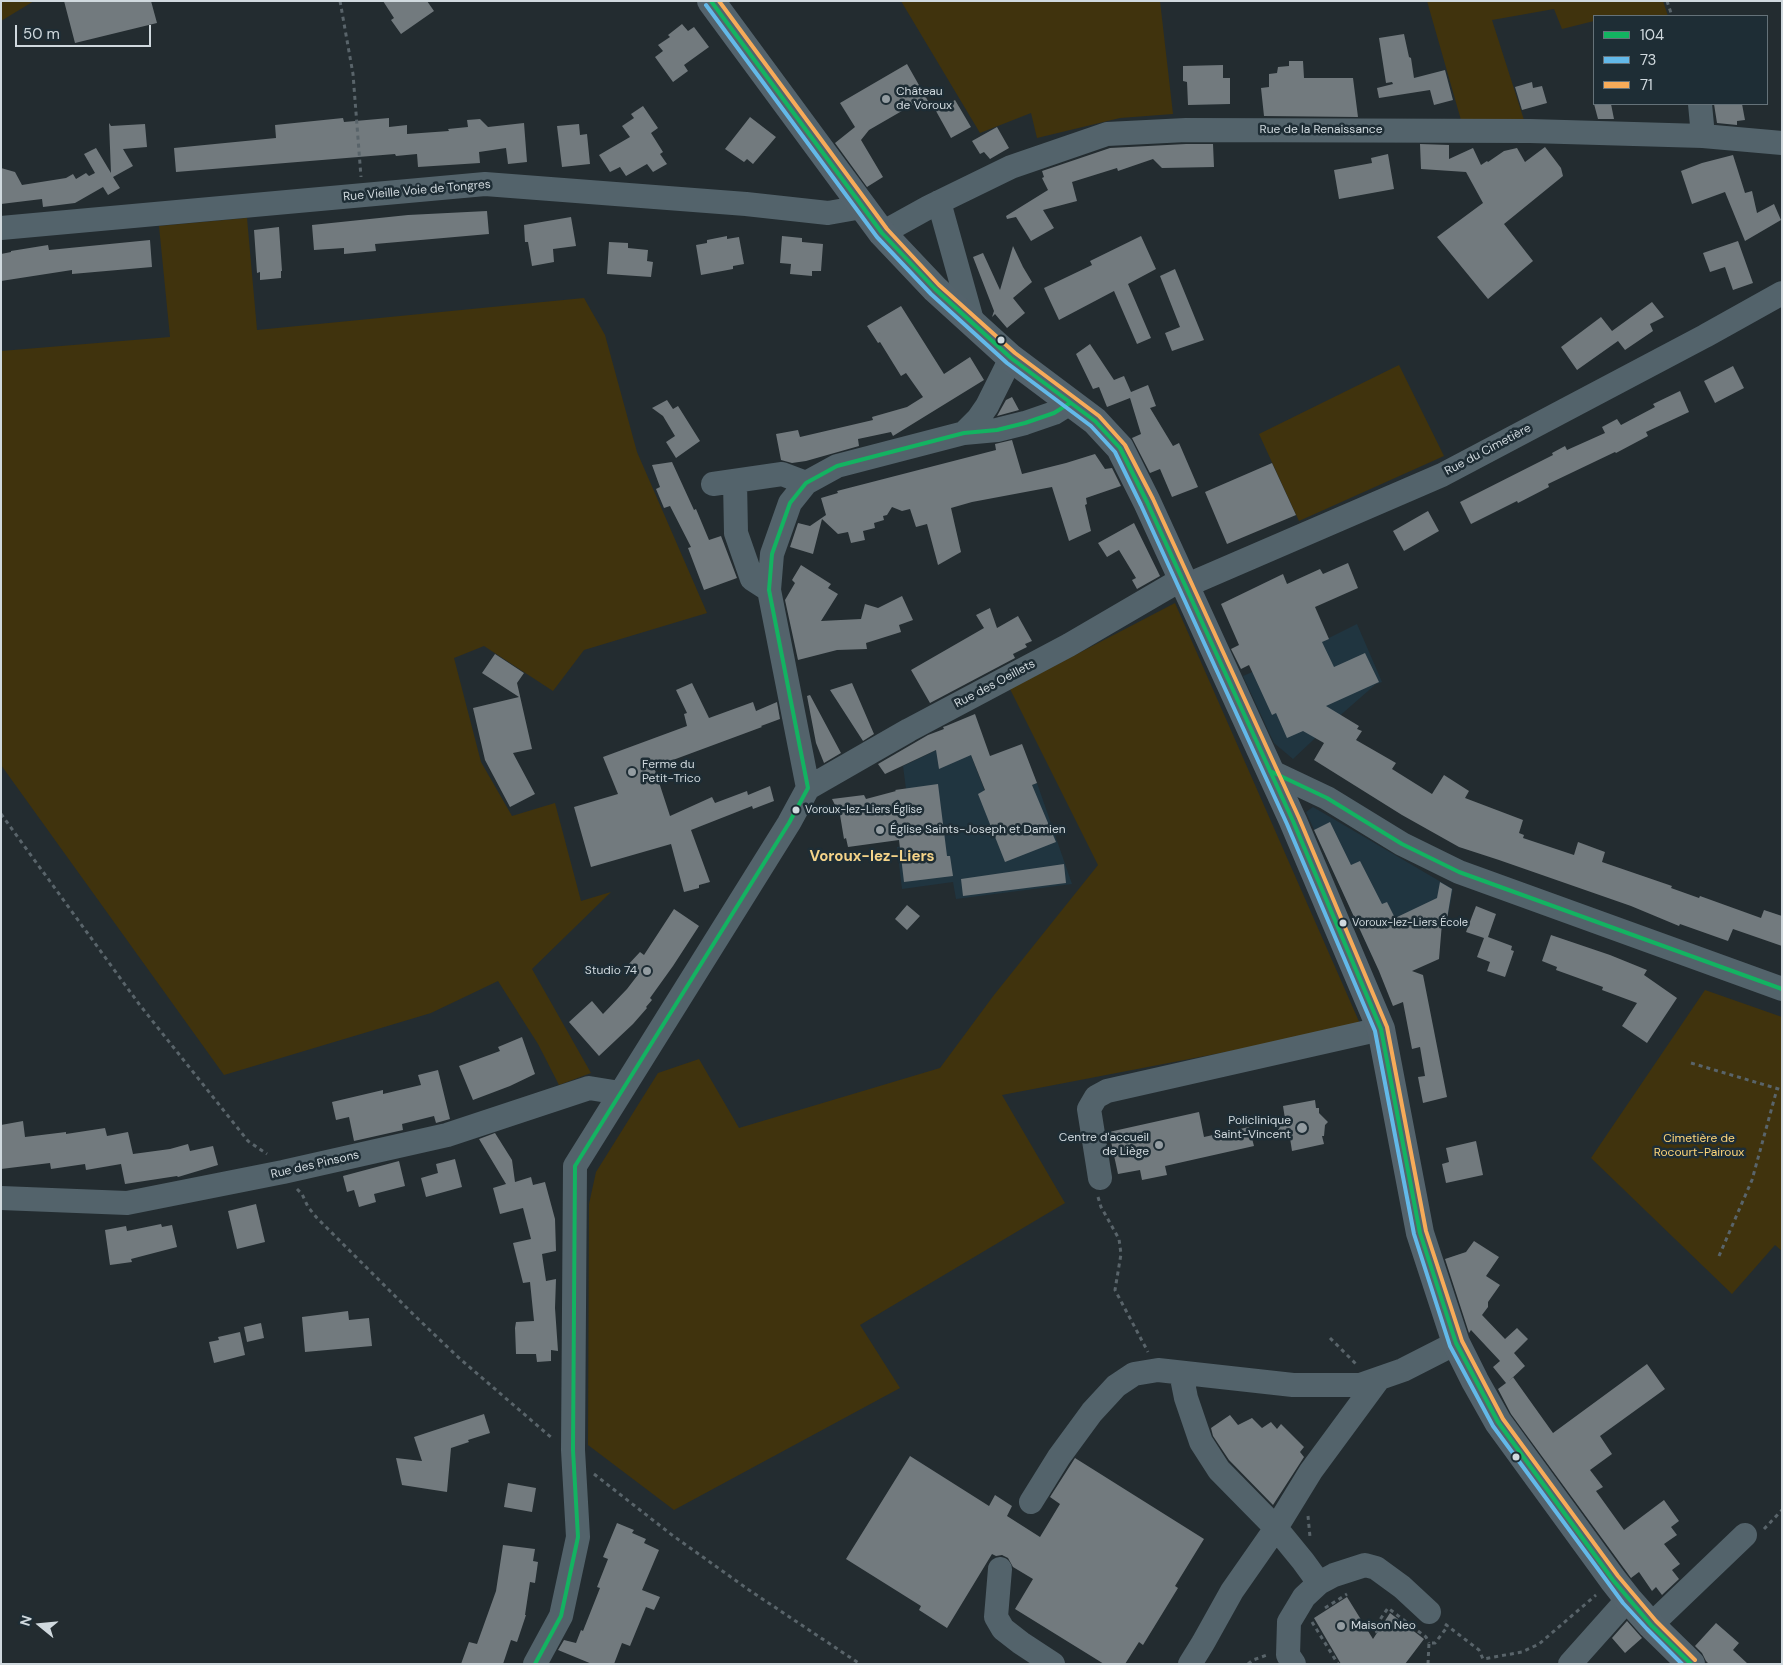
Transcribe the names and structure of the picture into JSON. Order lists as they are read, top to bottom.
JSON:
{
  "streets": {
    "street": [
      "Rue de la Renaissance",
      "Rue Vieille Voie de Tongres",
      "Rue du Cimetière",
      "Rue des Oeillets",
      "Rue des Pinsons"
    ]
  },
  "crossings": [
    ["Rue du Cimetière", "Rue des Oeillets"]
  ],
  "districts": ["Voroux-lez-Liers"],
  "parks": ["Cimetière de Rocourt-Pairoux"],
  "places": [
    "Château de Voroux",
    "Ferme du Petit-Trico",
    "Voroux-lez-Liers Église",
    "Église Saints-Joseph et Damien",
    "Voroux-lez-Liers École",
    "Studio 74",
    "Policlinique Saint-Vincent",
    "Centre d'accueil de Liège",
    "Maison Neo"
  ],
  "lines": ["transit line 104", "transit line 71", "transit line 73"],
  "legend": ["104", "73", "71"],
  "scale_bar": "50 m",
  "north": "left"
}
